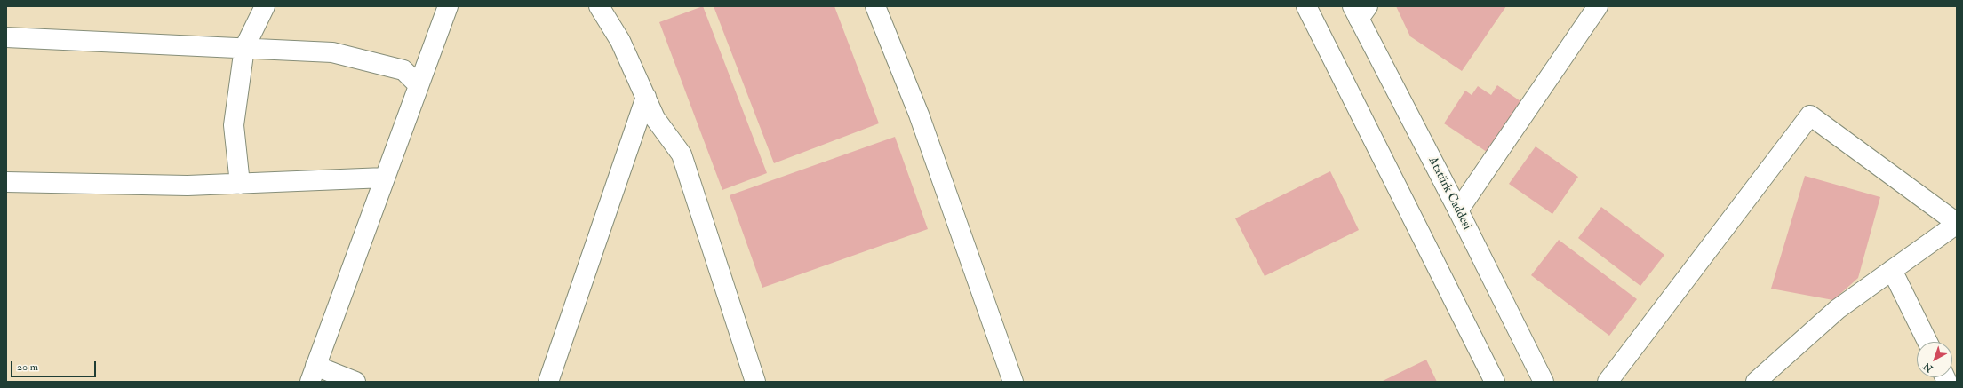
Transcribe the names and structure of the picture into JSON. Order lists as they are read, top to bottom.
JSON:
{
  "streets": {
    "street": ["Atatürk Caddesi"]
  },
  "scale_bar": "20 m",
  "north": "bottom left"
}
